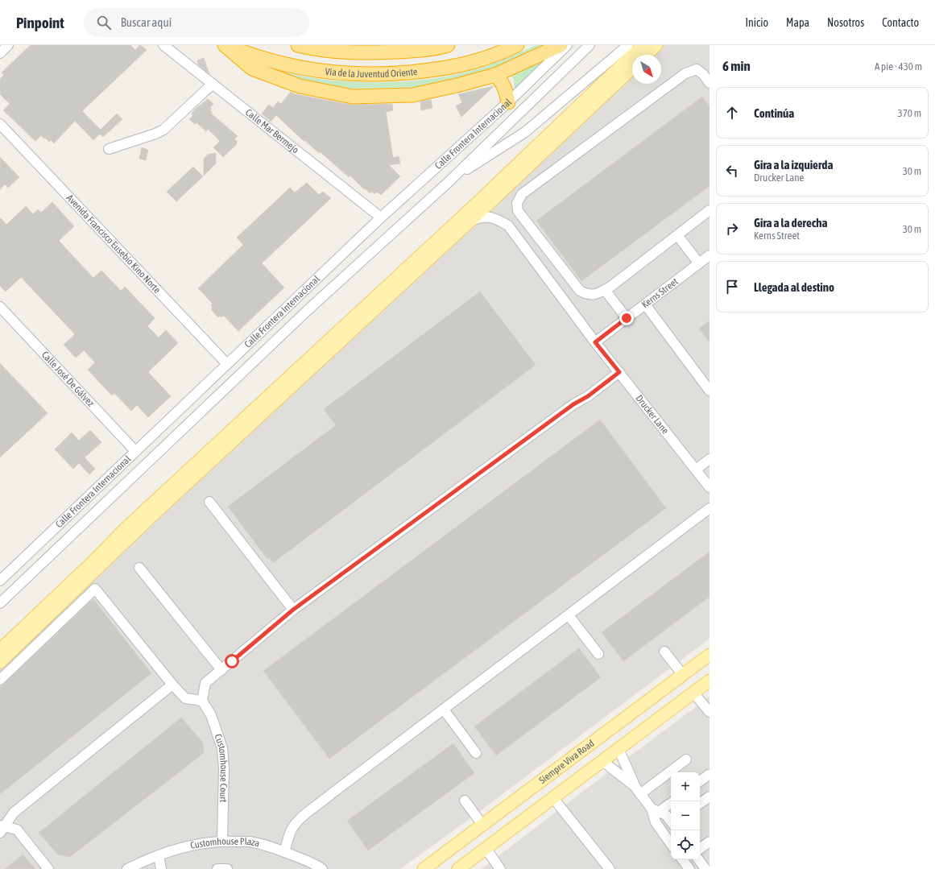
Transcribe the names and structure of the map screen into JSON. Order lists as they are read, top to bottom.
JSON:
{
  "streets": {
    "highway": ["Vía de la Juventud Oriente"],
    "main road": ["Siempre Viva Road"],
    "street": [
      "Calle Mar Bermejo",
      "Calle Frontera Internacional",
      "Avenida Francisco Eusebio Kino Norte",
      "Kerns Street",
      "Calle José De Gálvez",
      "Drucker Lane",
      "Customhouse Court",
      "Customhouse Plaza"
    ]
  },
  "crossings": [
    ["Calle Mar Bermejo", "Calle Frontera Internacional"],
    ["Calle Frontera Internacional", "Avenida Francisco Eusebio Kino Norte"],
    ["Calle Frontera Internacional", "Calle José De Gálvez"],
    ["Kerns Street", "Drucker Lane"],
    ["Customhouse Court", "Customhouse Plaza"]
  ],
  "north": "bottom right",
  "page": {
    "header": "Pinpoint",
    "search": "Buscar aquí",
    "nav": [
      "Inicio",
      "Mapa",
      "Nosotros",
      "Contacto"
    ],
    "heading": ["6 min", "A pie · 430 m"],
    "list": [
      ["Continúa", "370 m"],
      ["Gira a la izquierda", "Drucker Lane", "30 m"],
      ["Gira a la derecha", "Kerns Street", "30 m"],
      "Llegada al destino"
    ],
    "map_buttons": ["+", "−"]
  }
}
